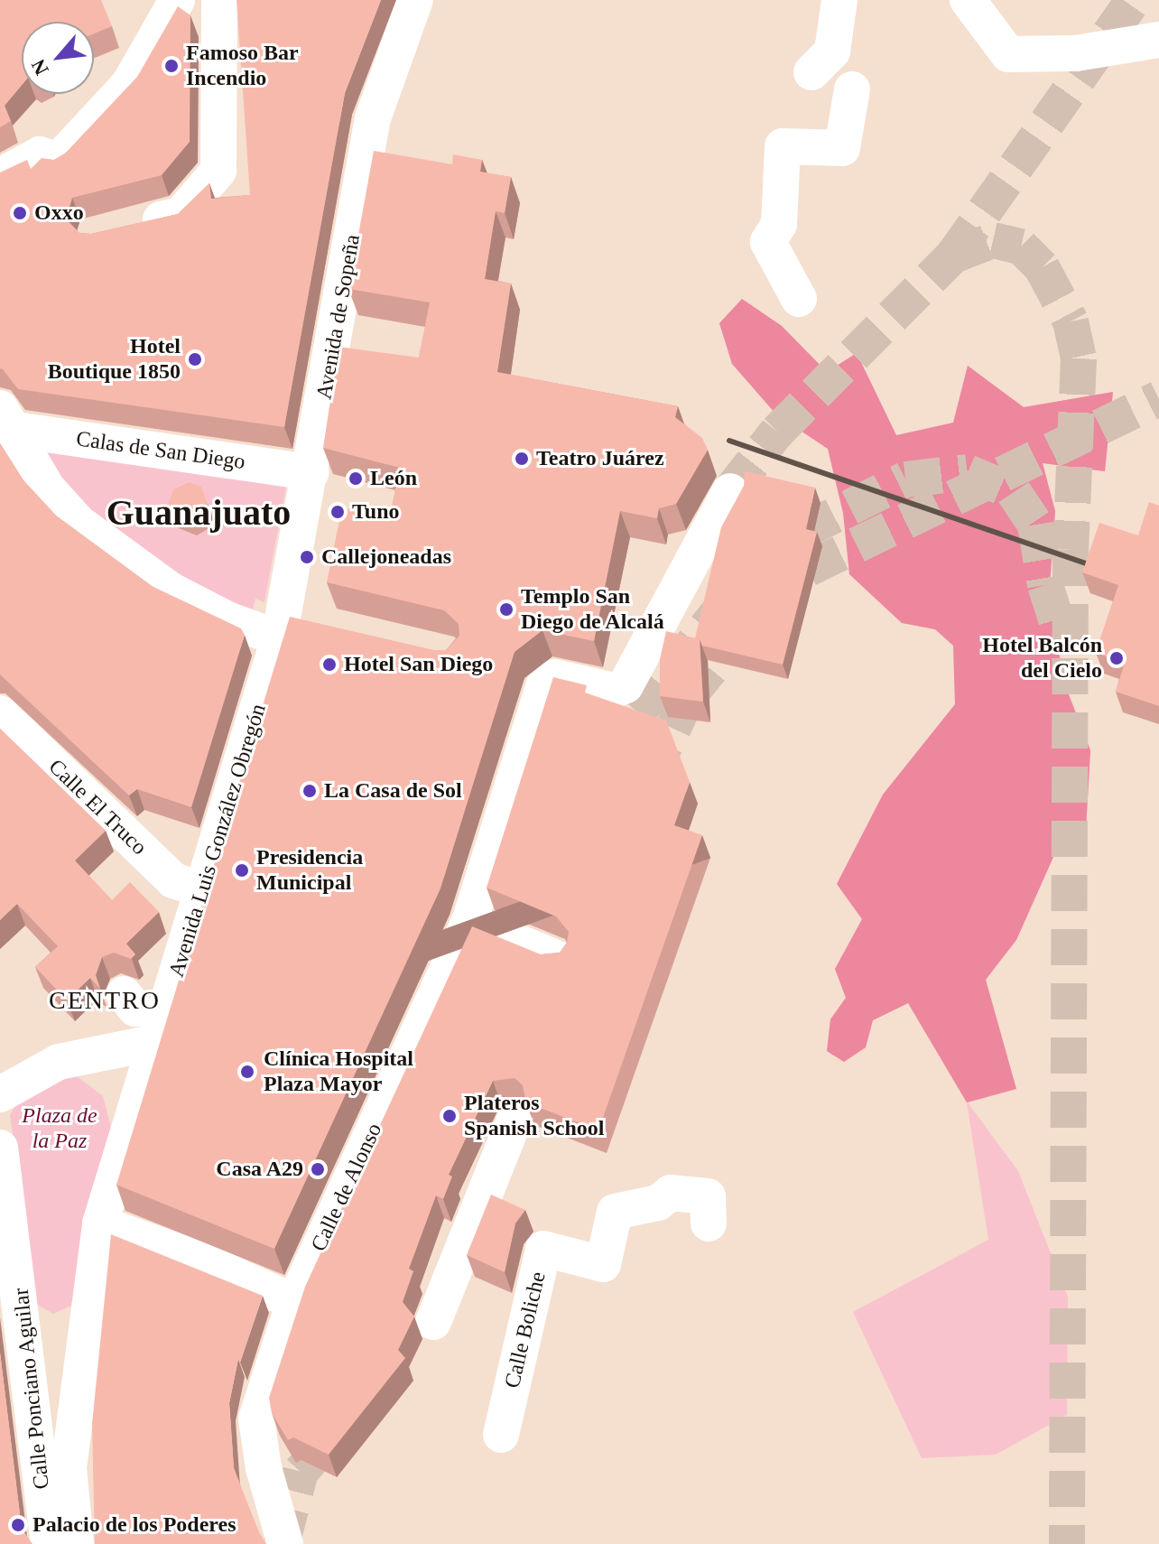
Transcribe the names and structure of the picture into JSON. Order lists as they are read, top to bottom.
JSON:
{
  "streets": {
    "street": [
      "Avenida de Sopeña",
      "Calas de San Diego",
      "Calle El Truco",
      "Avenida Luis González Obregón",
      "Calle de Alonso",
      "Calle Boliche",
      "Calle Ponciano Aguilar"
    ]
  },
  "crossings": [
    ["Avenida de Sopeña", "Calas de San Diego"],
    ["Avenida de Sopeña", "Avenida Luis González Obregón"],
    ["Calle El Truco", "Avenida Luis González Obregón"]
  ],
  "districts": ["Guanajuato", "CENTRO"],
  "parks": ["Plaza de la Paz"],
  "places": [
    "Famoso Bar Incendio",
    "Oxxo",
    "Hotel Boutique 1850",
    "Teatro Juárez",
    "León",
    "Tuno",
    "Callejoneadas",
    "Templo San Diego de Alcalá",
    "Hotel Balcón del Cielo",
    "Hotel San Diego",
    "La Casa de Sol",
    "Presidencia Municipal",
    "Clínica Hospital Plaza Mayor",
    "Plateros Spanish School",
    "Casa A29",
    "Palacio de los Poderes"
  ],
  "north": "bottom left"
}
